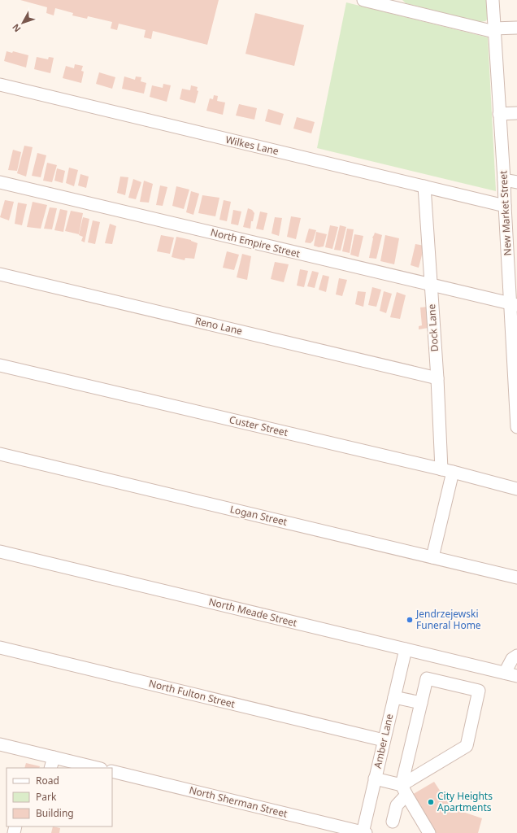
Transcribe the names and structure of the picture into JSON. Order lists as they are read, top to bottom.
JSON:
{
  "streets": {
    "street": [
      "Wilkes Lane",
      "New Market Street",
      "North Empire Street",
      "Reno Lane",
      "Dock Lane",
      "Custer Street",
      "Logan Street",
      "North Meade Street",
      "North Fulton Street",
      "Amber Lane",
      "North Sherman Street"
    ]
  },
  "crossings": [
    ["Wilkes Lane", "New Market Street"],
    ["Wilkes Lane", "Dock Lane"],
    ["New Market Street", "North Empire Street"],
    ["North Empire Street", "Dock Lane"],
    ["Reno Lane", "Dock Lane"],
    ["Dock Lane", "Custer Street"],
    ["Dock Lane", "Logan Street"],
    ["North Meade Street", "Amber Lane"],
    ["North Fulton Street", "Amber Lane"],
    ["Amber Lane", "North Sherman Street"]
  ],
  "places": ["Jendrzejewski Funeral Home", "City Heights Apartments"],
  "legend": ["Road", "Park", "Building"],
  "north": "bottom left"
}
